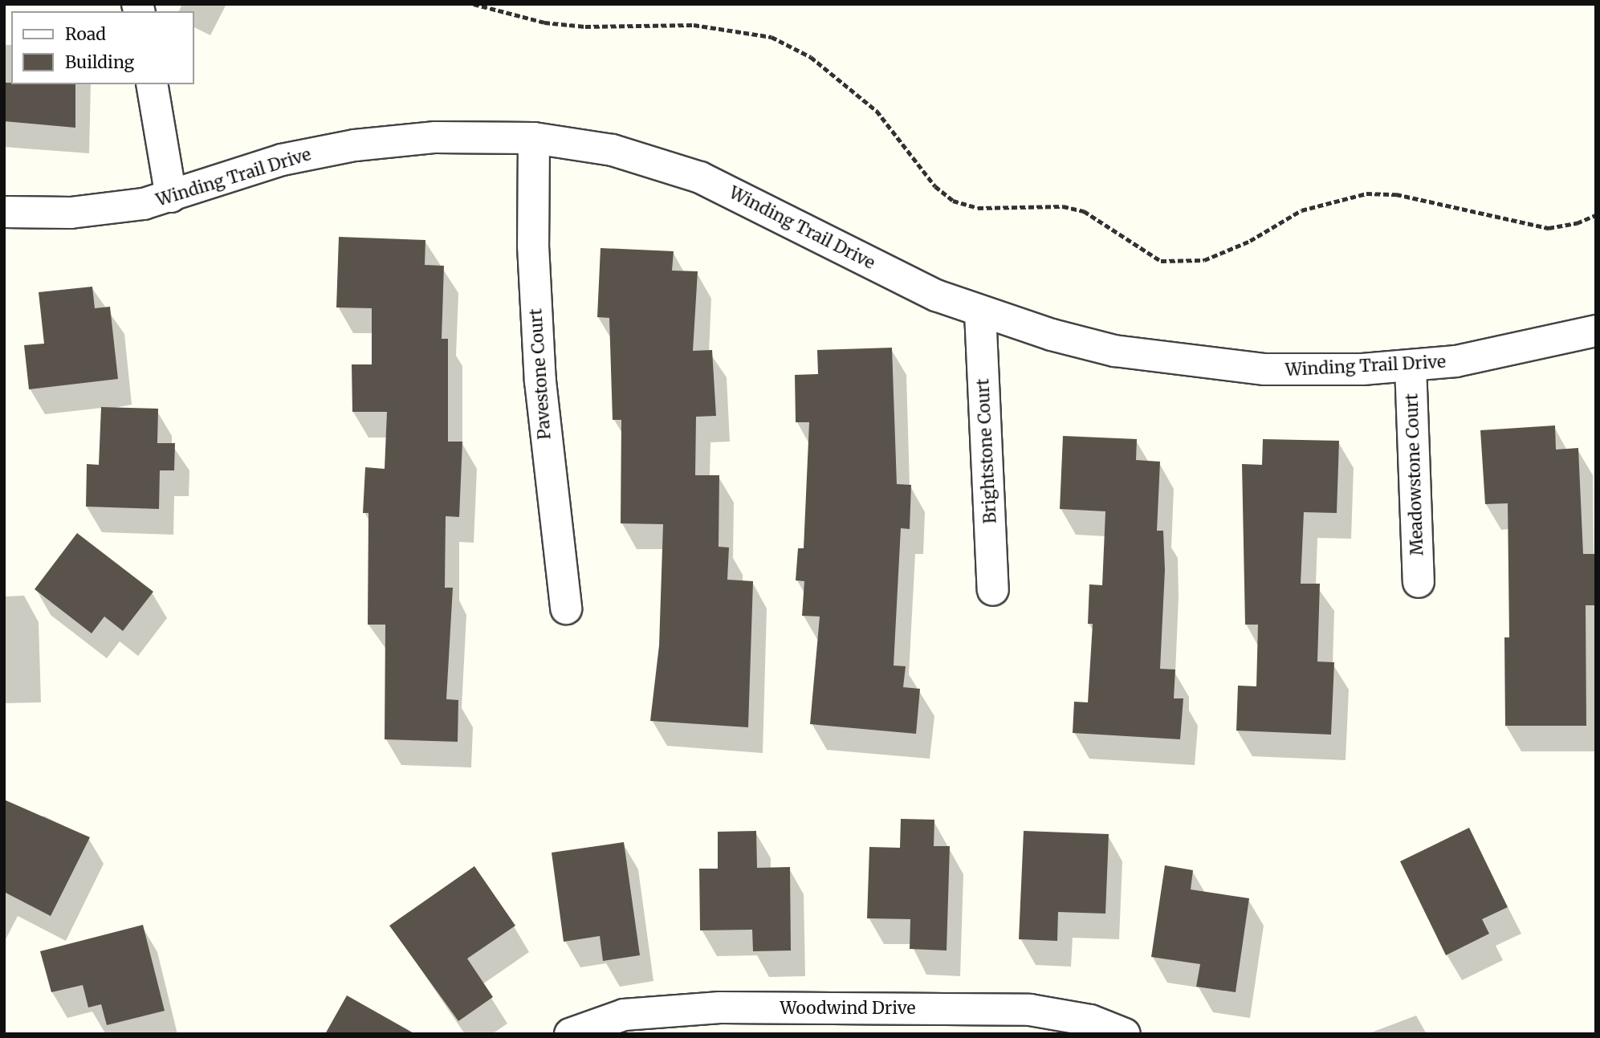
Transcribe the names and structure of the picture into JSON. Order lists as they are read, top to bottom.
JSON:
{
  "streets": {
    "street": [
      "Winding Trail Drive",
      "Pavestone Court",
      "Brightstone Court",
      "Meadowstone Court",
      "Woodwind Drive"
    ]
  },
  "crossings": [
    ["Winding Trail Drive", "Pavestone Court"],
    ["Winding Trail Drive", "Brightstone Court"],
    ["Winding Trail Drive", "Meadowstone Court"]
  ],
  "legend": ["Road", "Building"]
}
